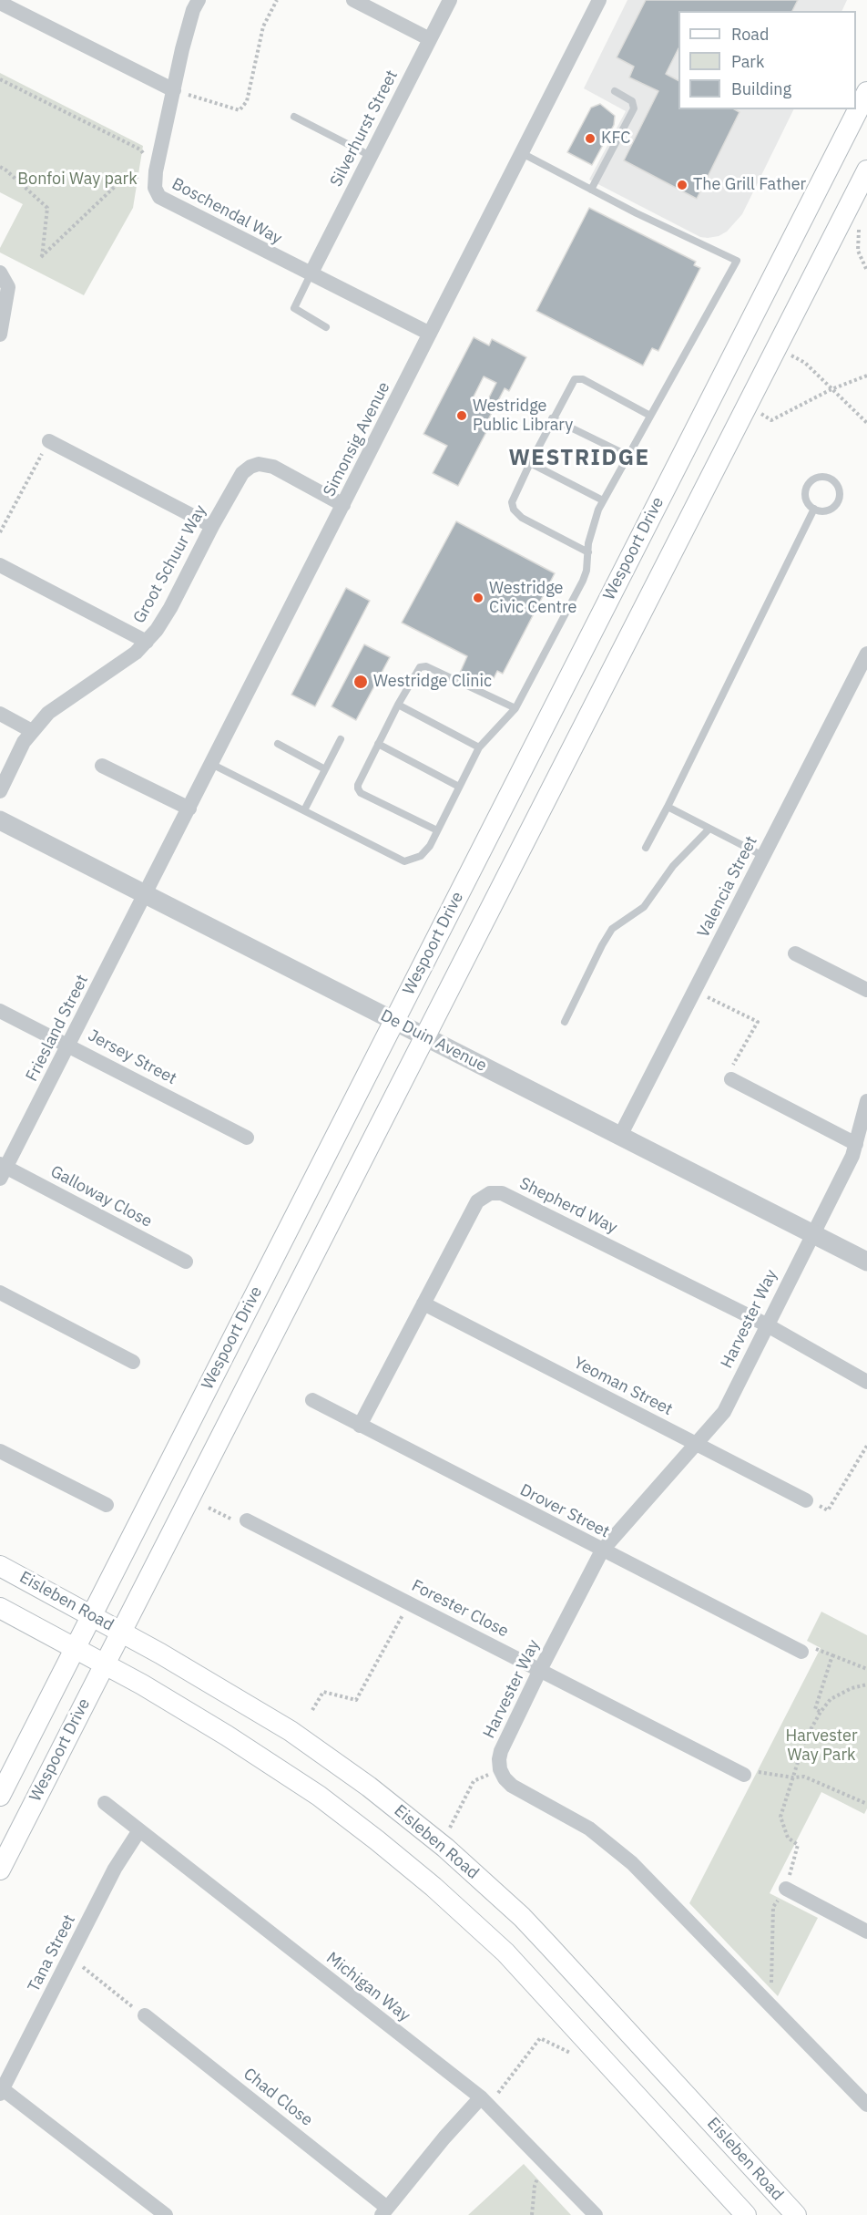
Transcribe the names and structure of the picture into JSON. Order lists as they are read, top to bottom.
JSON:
{
  "streets": {
    "main road": ["Wespoort Drive", "Eisleben Road"],
    "street": [
      "Silverhurst Street",
      "Boschendal Way",
      "Simonsig Avenue",
      "Groot Schuur Way",
      "Valencia Street",
      "Friesland Street",
      "De Duin Avenue",
      "Jersey Street",
      "Galloway Close",
      "Shepherd Way",
      "Harvester Way",
      "Yeoman Street",
      "Drover Street",
      "Forester Close",
      "Tana Street",
      "Michigan Way",
      "Chad Close"
    ]
  },
  "crossings": [
    ["Silverhurst Street", "Boschendal Way"],
    ["Boschendal Way", "Simonsig Avenue"],
    ["Simonsig Avenue", "Groot Schuur Way"],
    ["Simonsig Avenue", "Friesland Street"],
    ["Simonsig Avenue", "De Duin Avenue"],
    ["Wespoort Drive", "De Duin Avenue"],
    ["Wespoort Drive", "Eisleben Road"],
    ["Valencia Street", "De Duin Avenue"],
    ["Friesland Street", "De Duin Avenue"],
    ["Friesland Street", "Jersey Street"],
    ["Friesland Street", "Galloway Close"],
    ["De Duin Avenue", "Harvester Way"],
    ["Shepherd Way", "Harvester Way"],
    ["Shepherd Way", "Yeoman Street"],
    ["Shepherd Way", "Drover Street"],
    ["Harvester Way", "Yeoman Street"],
    ["Harvester Way", "Drover Street"],
    ["Harvester Way", "Forester Close"],
    ["Tana Street", "Michigan Way"]
  ],
  "districts": ["WESTRIDGE"],
  "parks": ["Bonfoi Way park", "Harvester Way Park"],
  "places": [
    "KFC",
    "The Grill Father",
    "Westridge Public Library",
    "Westridge Civic Centre",
    "Westridge Clinic"
  ],
  "legend": ["Road", "Park", "Building"]
}
